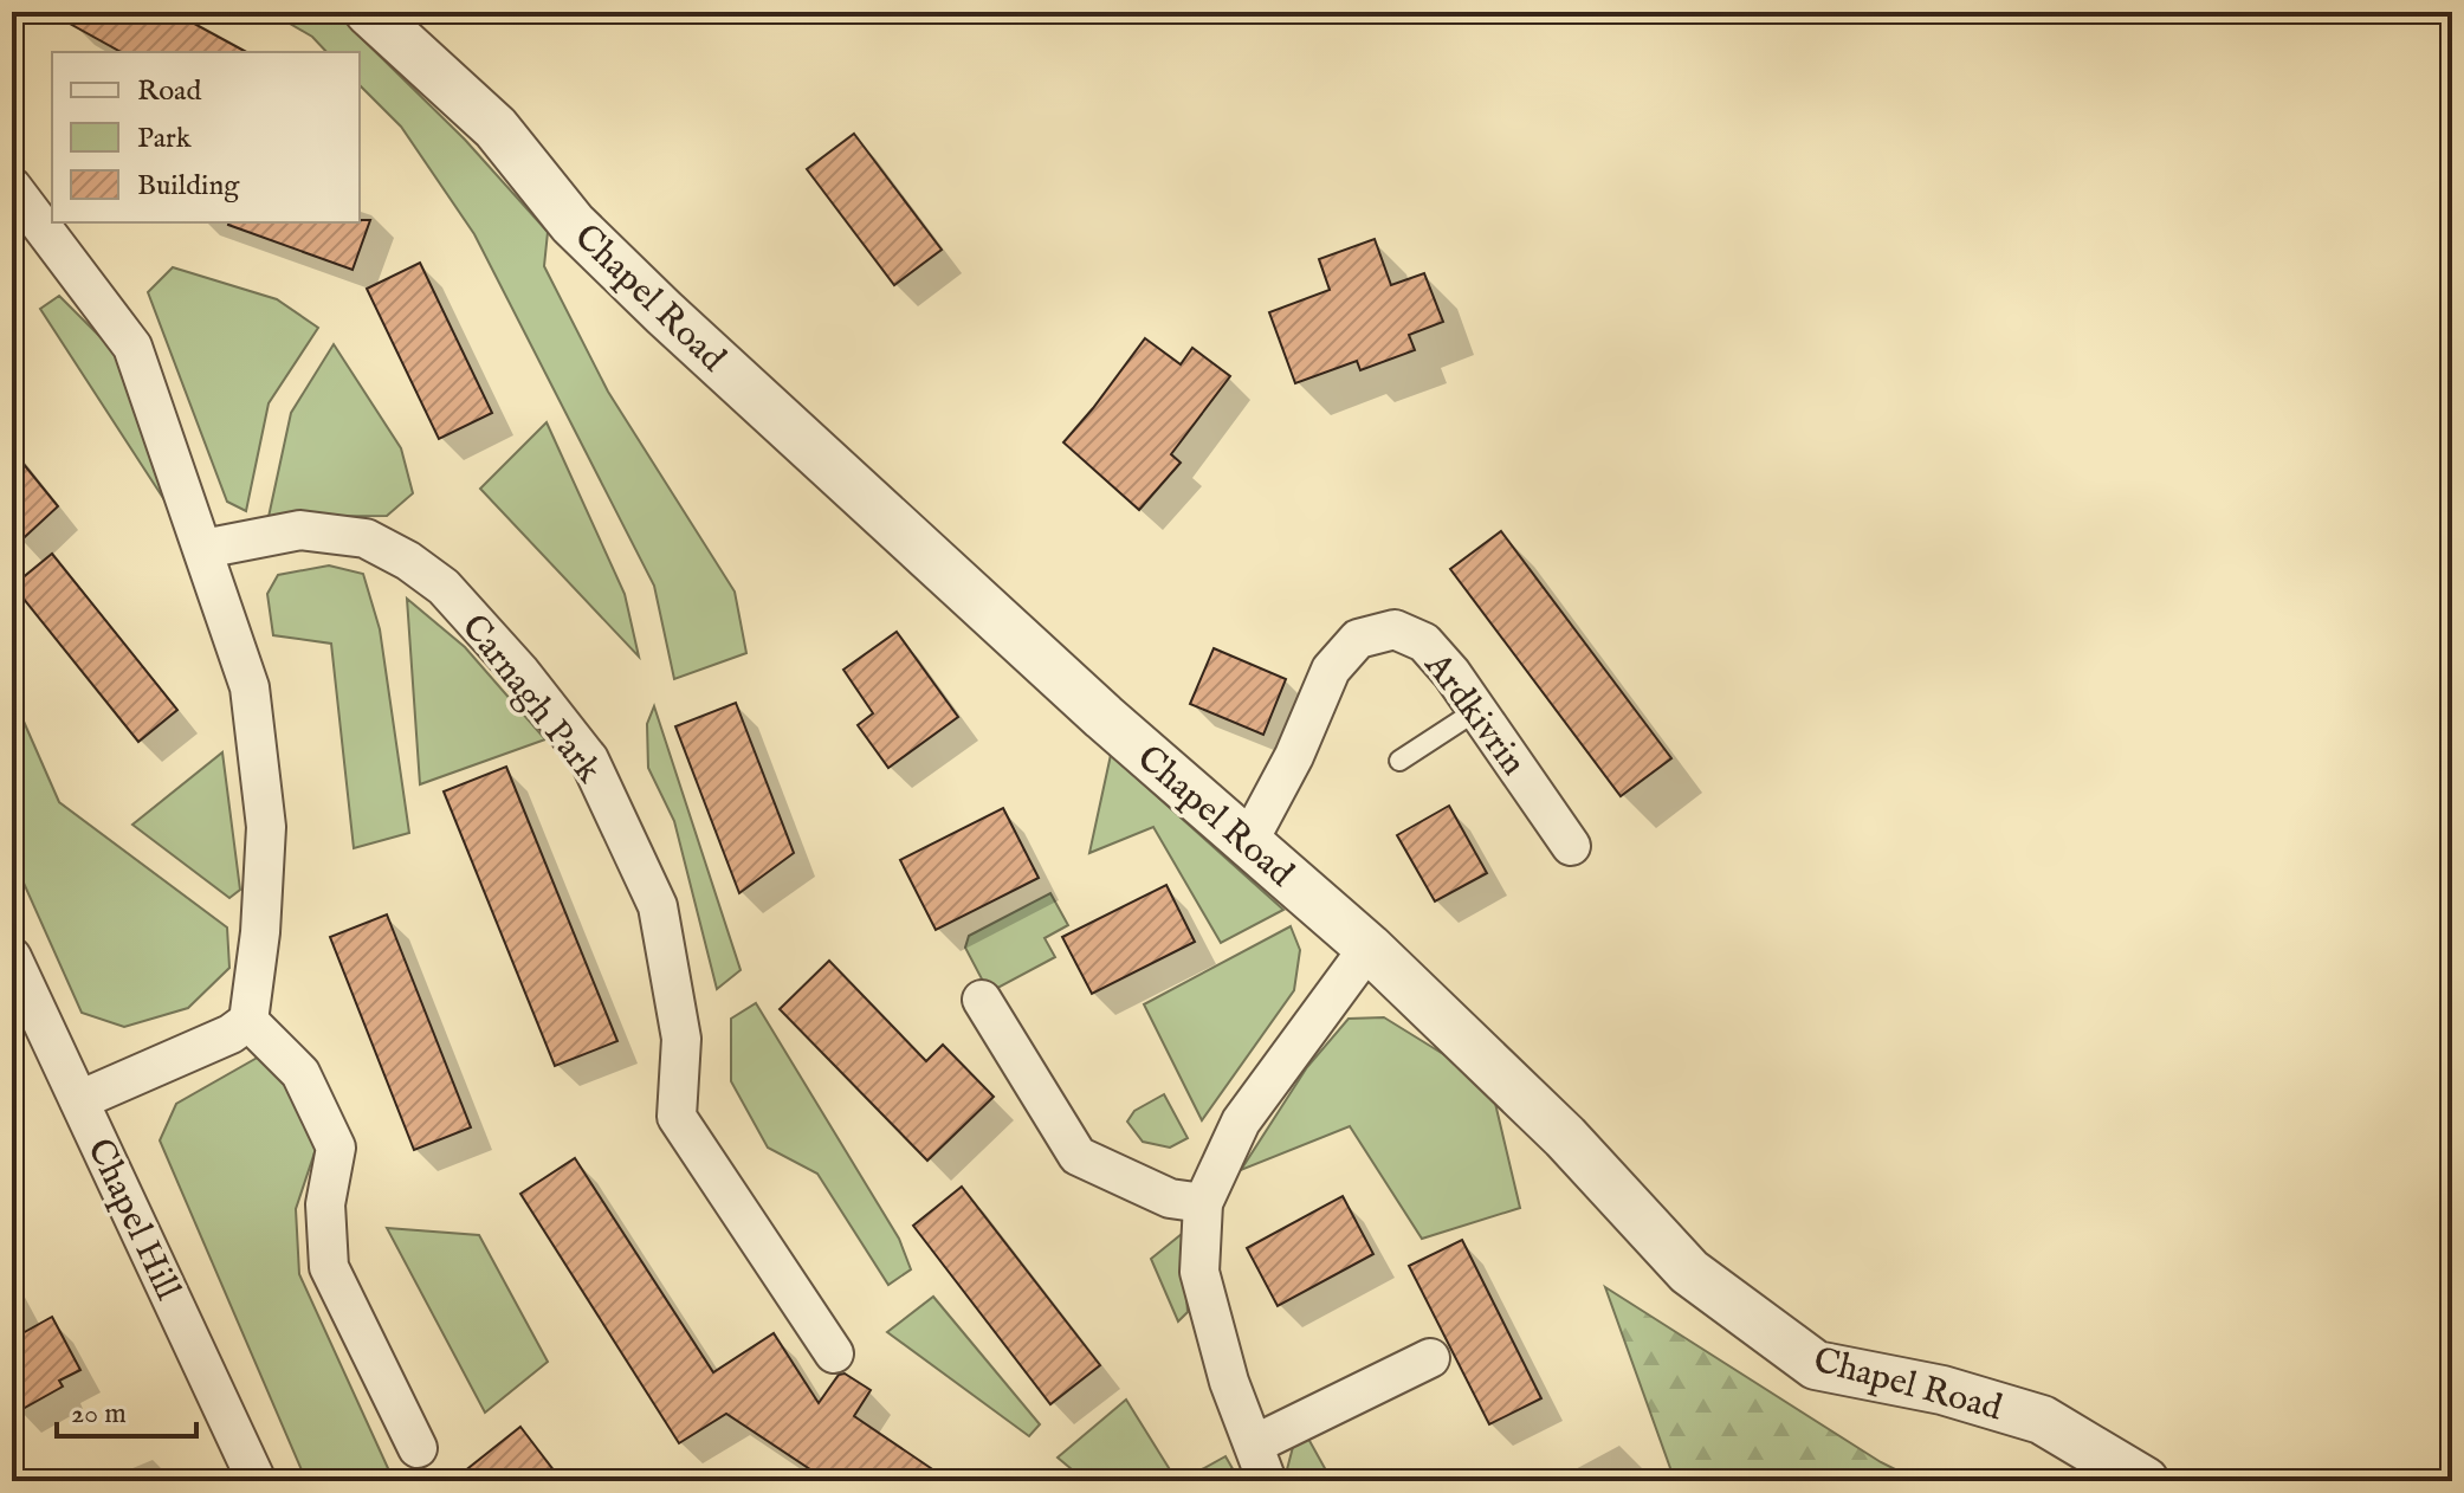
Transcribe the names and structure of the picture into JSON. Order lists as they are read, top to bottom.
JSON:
{
  "streets": {
    "street": [
      "Chapel Road",
      "Carnagh Park",
      "Ardkivrin",
      "Chapel Hill"
    ]
  },
  "crossings": [
    ["Chapel Road", "Ardkivrin"]
  ],
  "legend": ["Road", "Park", "Building"],
  "scale_bar": "20 m"
}
